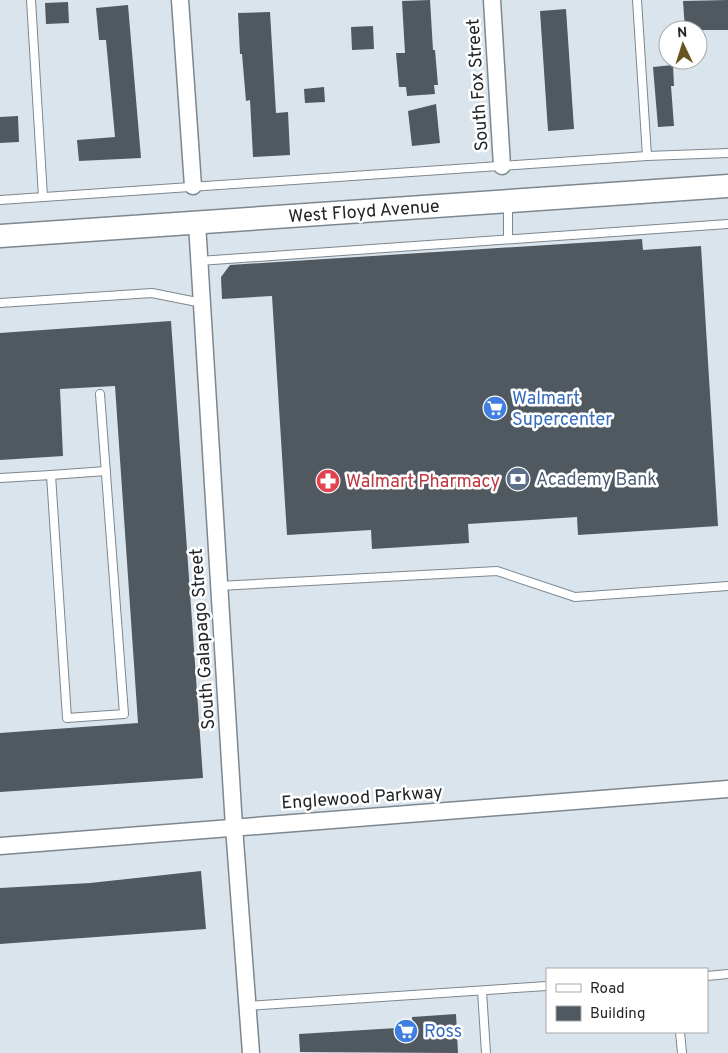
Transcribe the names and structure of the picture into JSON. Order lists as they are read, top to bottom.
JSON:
{
  "streets": {
    "street": [
      "South Fox Street",
      "West Floyd Avenue",
      "South Galapago Street",
      "Englewood Parkway"
    ]
  },
  "crossings": [
    ["South Fox Street", "West Floyd Avenue"],
    ["West Floyd Avenue", "South Galapago Street"],
    ["South Galapago Street", "Englewood Parkway"]
  ],
  "places": {
    "supermarket": ["Walmart Supercenter", "Ross"],
    "bank": ["Academy Bank"],
    "pharmacy": ["Walmart Pharmacy"]
  },
  "legend": ["Road", "Building"],
  "north": "top"
}
